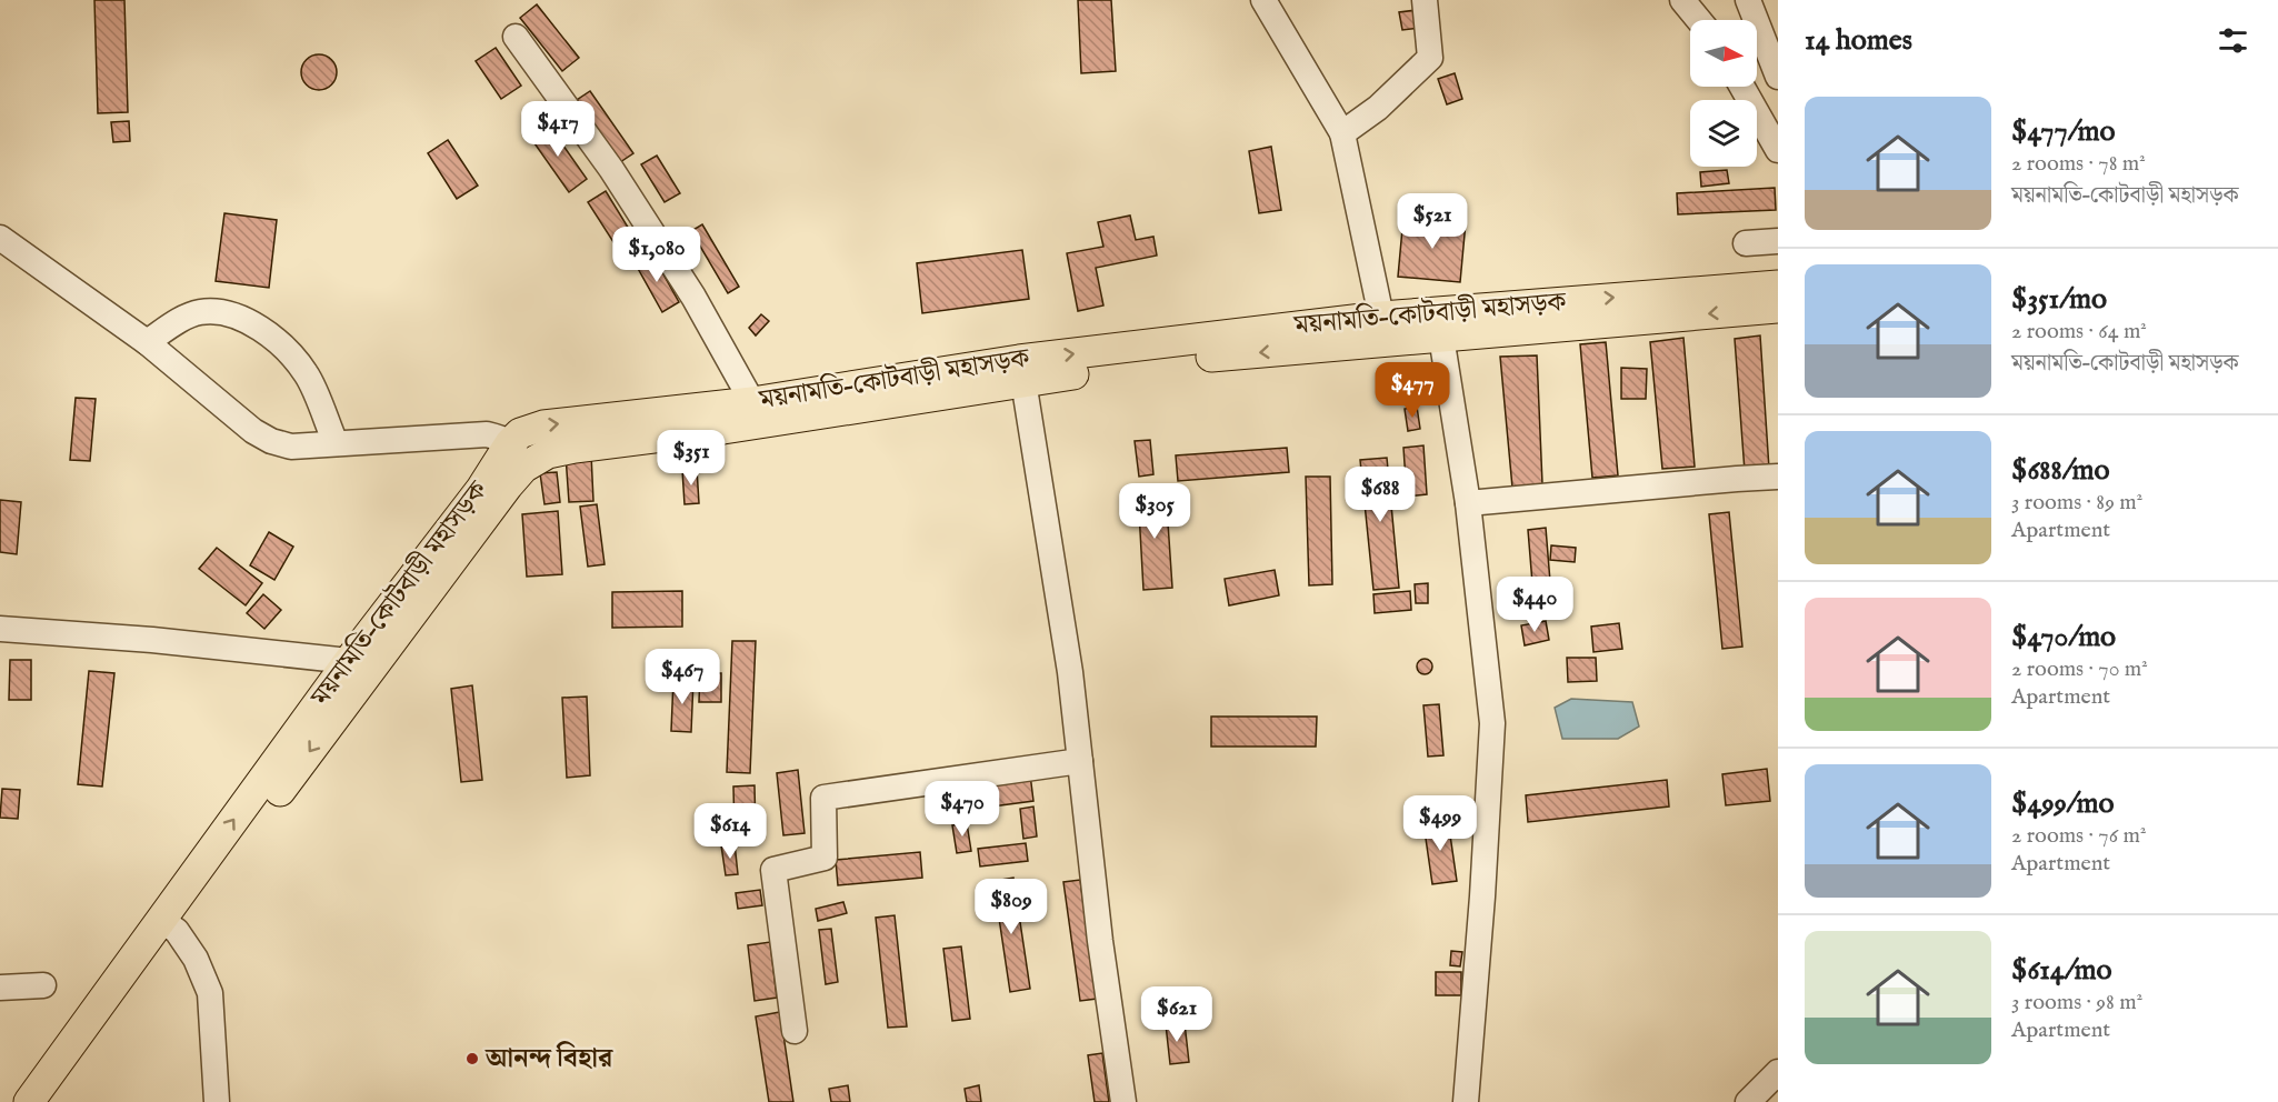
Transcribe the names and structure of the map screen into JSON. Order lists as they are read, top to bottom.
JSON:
{
  "streets": {
    "main road": ["ময়নামতি–কোটবাড়ী মহাসড়ক"]
  },
  "places": ["আনন্দ বিহার"],
  "north": "right",
  "page": {
    "heading": "14 homes",
    "list": [
      {
        "name": "$477/mo",
        "note": "2 rooms · 78 m² · ময়নামতি–কোটবাড়ী মহাসড়ক"
      },
      {
        "name": "$351/mo",
        "note": "2 rooms · 64 m² · ময়নামতি–কোটবাড়ী মহাসড়ক"
      },
      {
        "name": "$688/mo",
        "note": "3 rooms · 89 m² · Apartment"
      },
      {
        "name": "$470/mo",
        "note": "2 rooms · 70 m² · Apartment"
      },
      {
        "name": "$499/mo",
        "note": "2 rooms · 76 m² · Apartment"
      },
      {
        "name": "$614/mo",
        "note": "3 rooms · 98 m² · Apartment"
      }
    ],
    "price": [
      "$417",
      "$521",
      "$1,080",
      "$477",
      "$351",
      "$688",
      "$305",
      "$440",
      "$467",
      "$470",
      "$499",
      "$614",
      "$809",
      "$621"
    ]
  }
}
